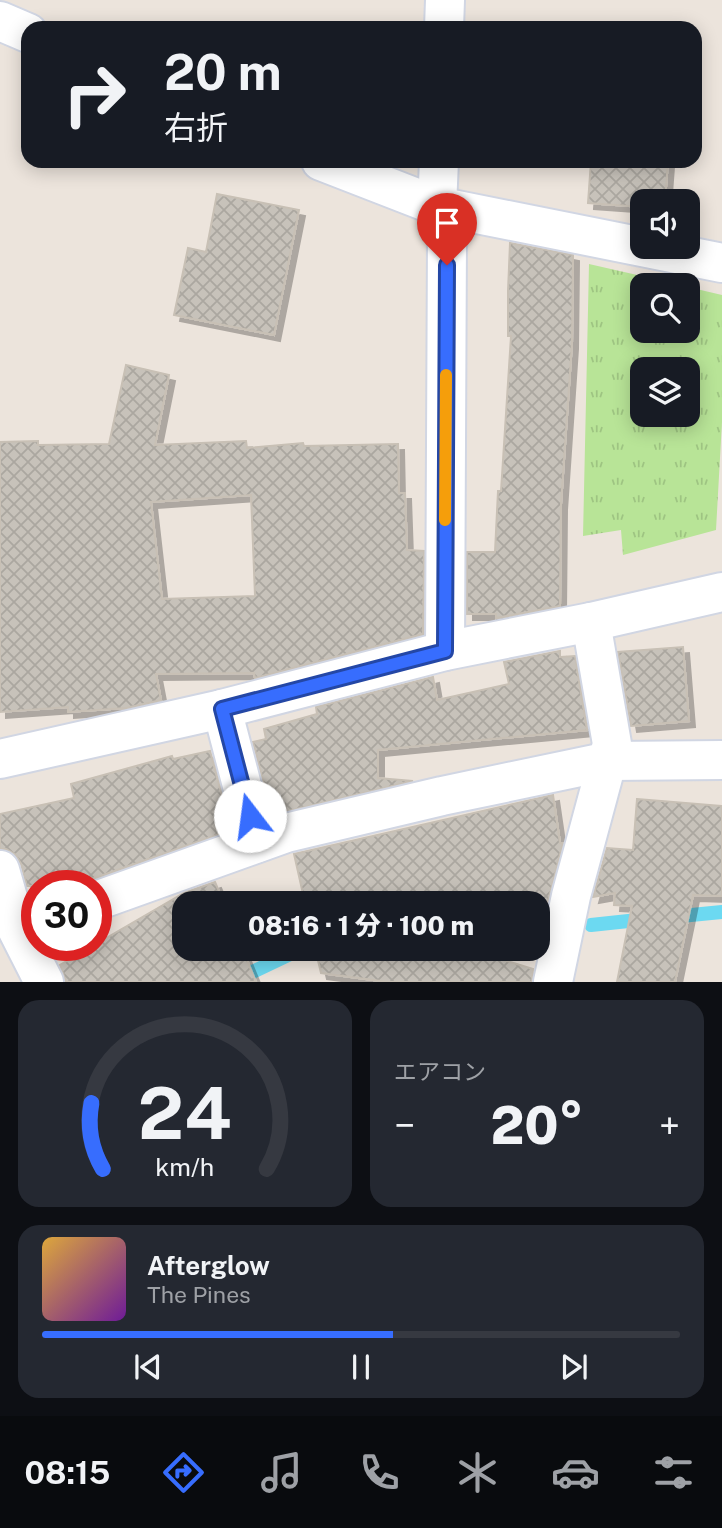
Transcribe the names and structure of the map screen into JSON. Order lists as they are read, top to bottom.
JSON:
{
  "page": {
    "turn": ["20 m", "右折"],
    "limit": "30",
    "trip": "08:16 · 1 分 · 100 m",
    "tile": "エアコン",
    "heat": ["−", "20°", "+"],
    "song": ["Afterglow", "The Pines"],
    "tabs": "08:15",
    "gauge": ["24", "km/h"]
  }
}
